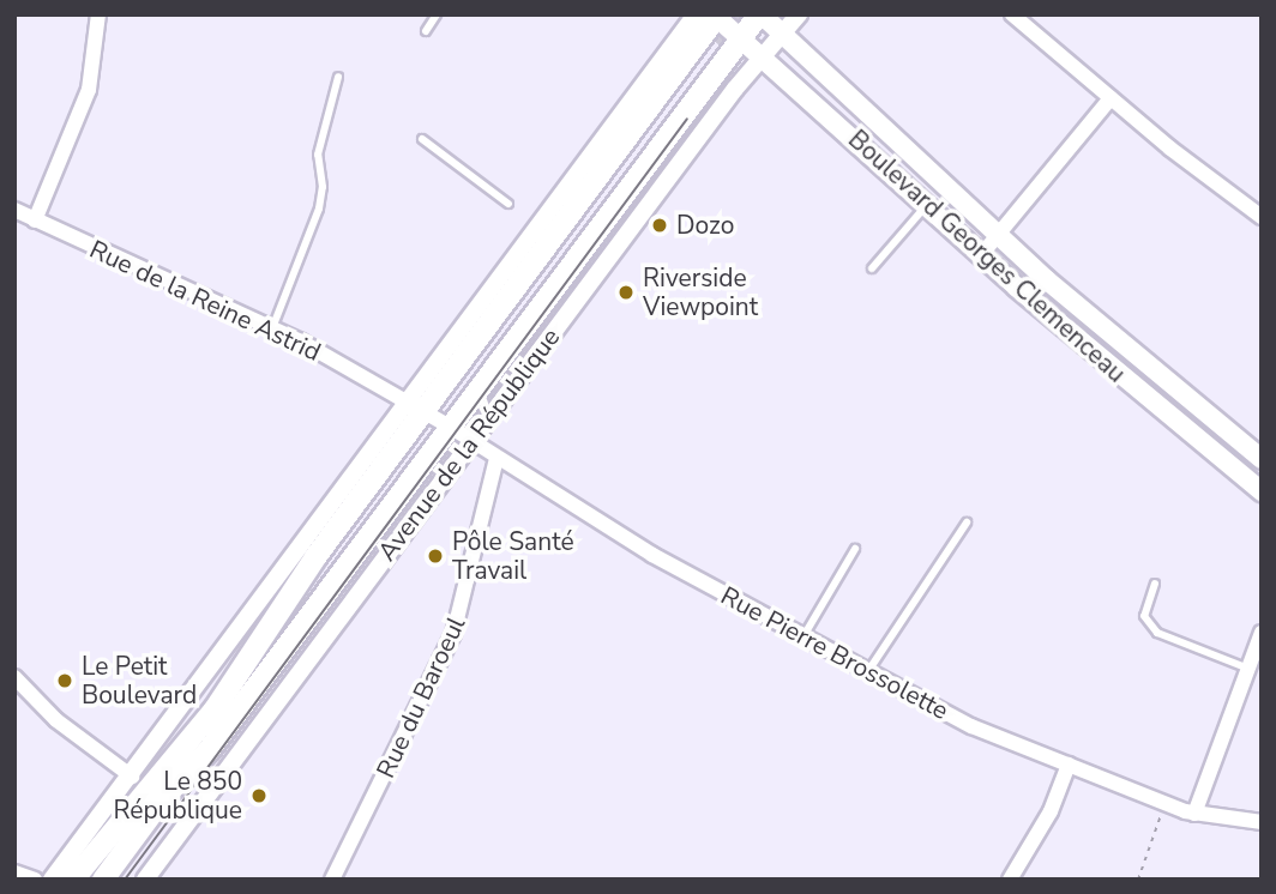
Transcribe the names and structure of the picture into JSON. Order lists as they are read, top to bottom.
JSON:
{
  "streets": {
    "main road": ["Boulevard Georges Clemenceau", "Avenue de la République"],
    "street": ["Rue de la Reine Astrid", "Rue Pierre Brossolette", "Rue du Baroeul"]
  },
  "crossings": [
    ["Boulevard Georges Clemenceau", "Avenue de la République"],
    ["Rue de la Reine Astrid", "Avenue de la République"],
    ["Rue de la Reine Astrid", "Rue Pierre Brossolette"],
    ["Avenue de la République", "Rue Pierre Brossolette"],
    ["Rue Pierre Brossolette", "Rue du Baroeul"]
  ],
  "places": [
    "Dozo",
    "Riverside Viewpoint",
    "Pôle Santé Travail",
    "Le Petit Boulevard",
    "Le 850 République"
  ]
}
